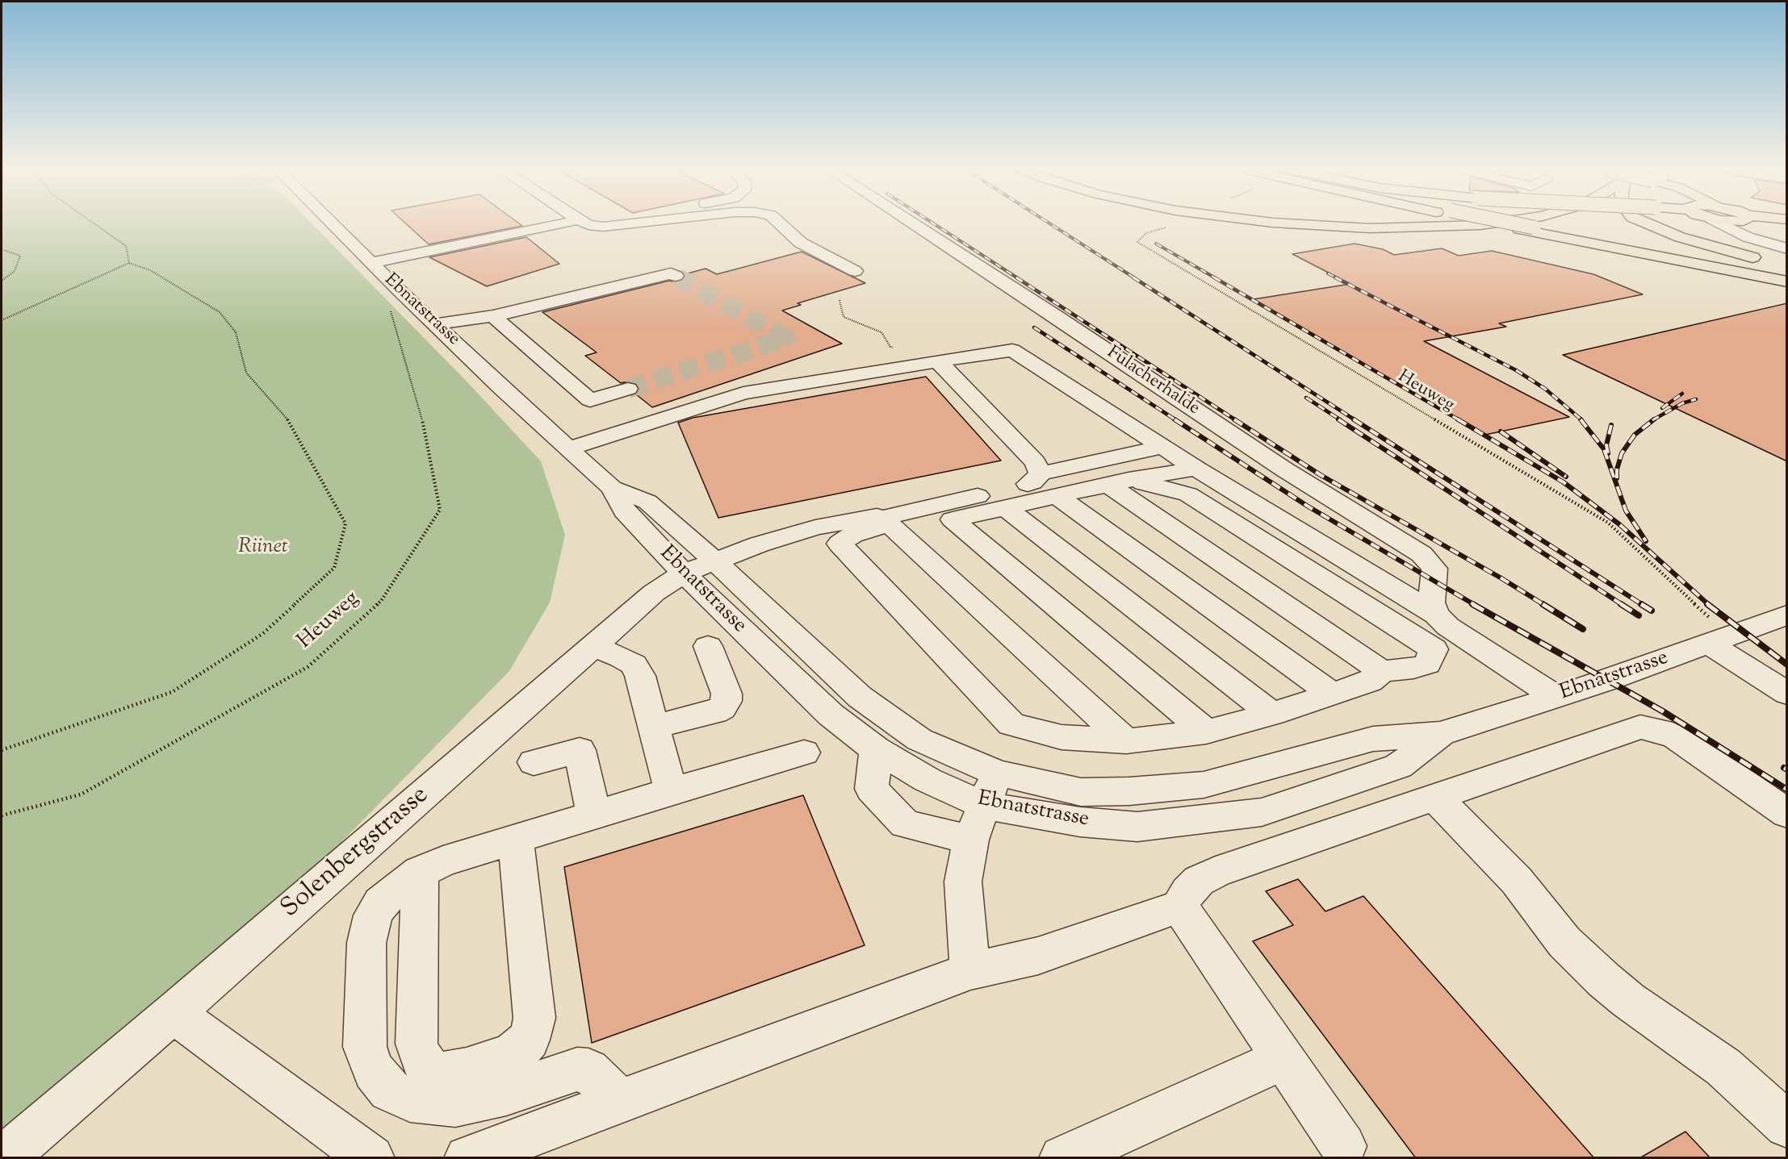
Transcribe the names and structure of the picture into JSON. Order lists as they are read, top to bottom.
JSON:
{
  "streets": {
    "street": ["Ebnatstrasse", "Fulacherhalde", "Solenbergstrasse"],
    "path": ["Heuweg"]
  },
  "crossings": [
    ["Ebnatstrasse", "Heuweg"],
    ["Ebnatstrasse", "Solenbergstrasse"]
  ],
  "parks": ["Riinet"]
}
